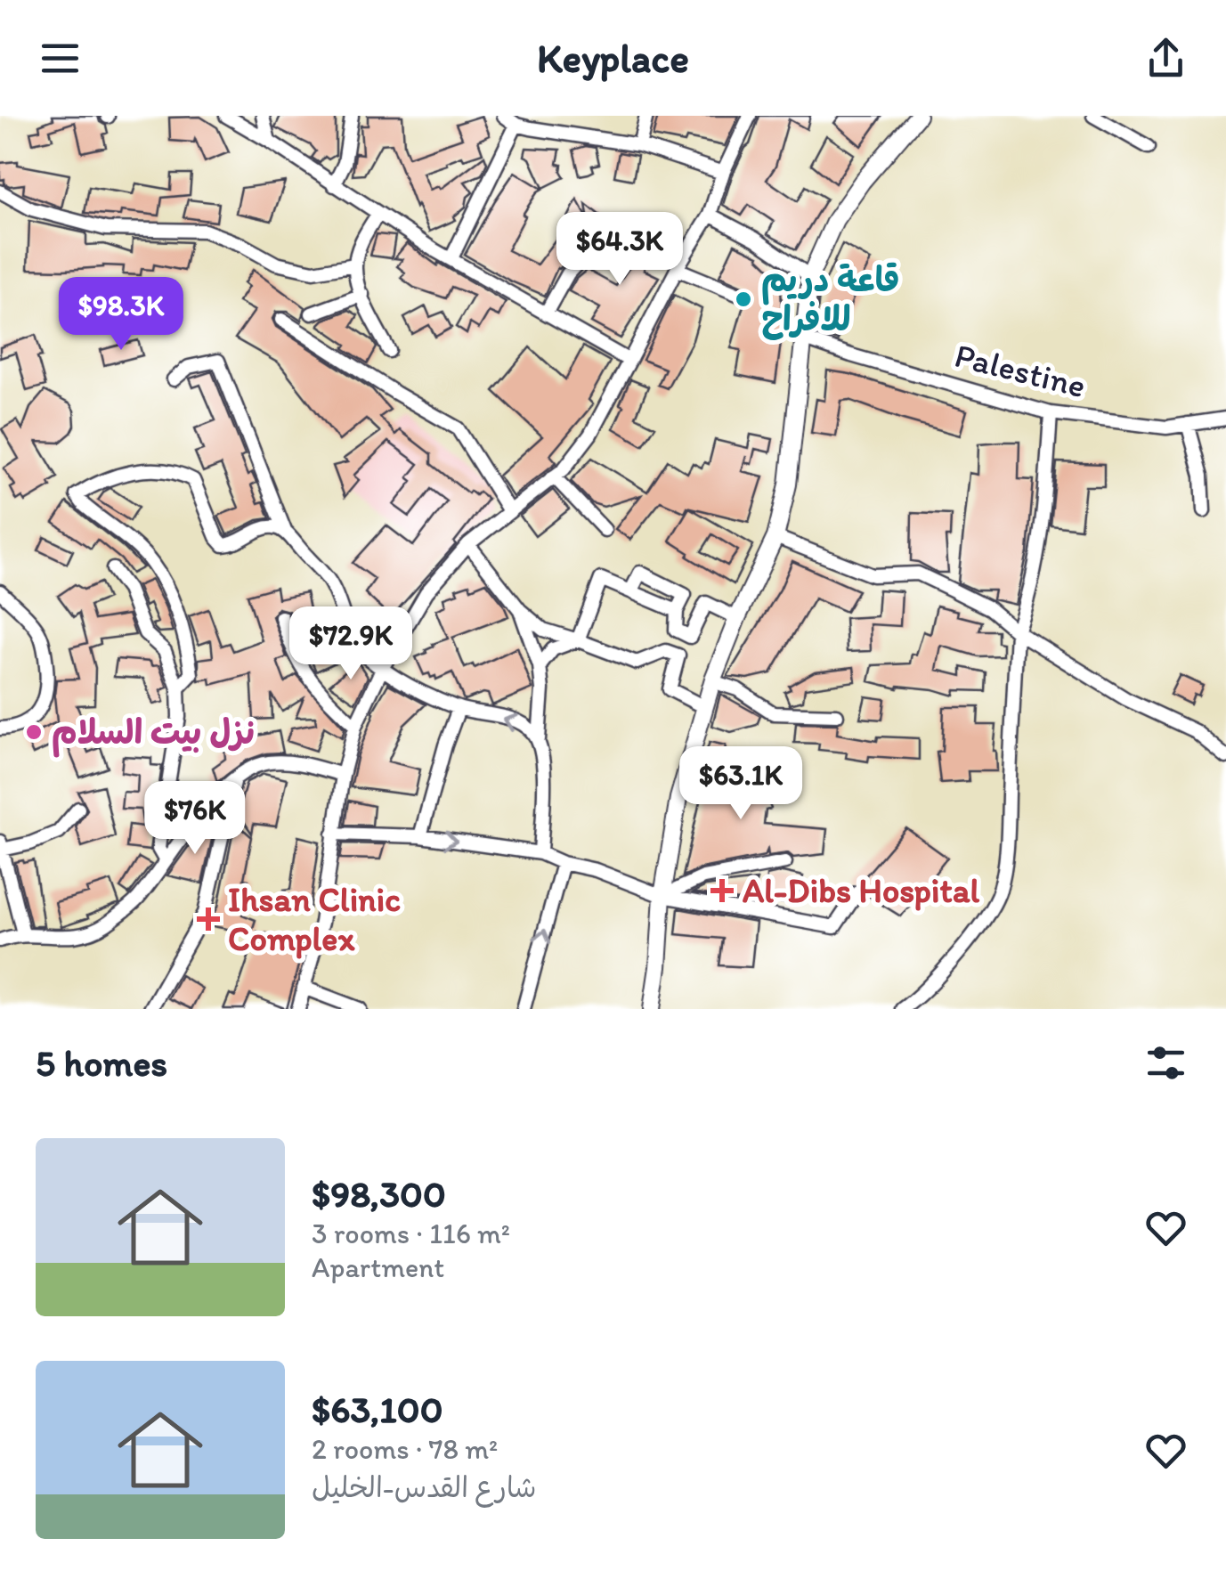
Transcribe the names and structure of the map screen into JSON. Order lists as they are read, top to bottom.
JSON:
{
  "streets": {
    "street": ["Palestine"]
  },
  "places": {
    "other": ["قاعة دريم للافراح", "نزل بيت السلام"],
    "health": ["Al-Dibs Hospital", "Ihsan Clinic Complex"]
  },
  "page": {
    "header": "Keyplace",
    "price": [
      "$64.3K",
      "$98.3K",
      "$72.9K",
      "$63.1K",
      "$76K"
    ],
    "heading": "5 homes",
    "list": [
      {
        "name": "$98,300",
        "note": "3 rooms · 116 m² · Apartment"
      },
      {
        "name": "$63,100",
        "note": "2 rooms · 78 m² · شارع القدس-الخليل"
      }
    ]
  }
}
